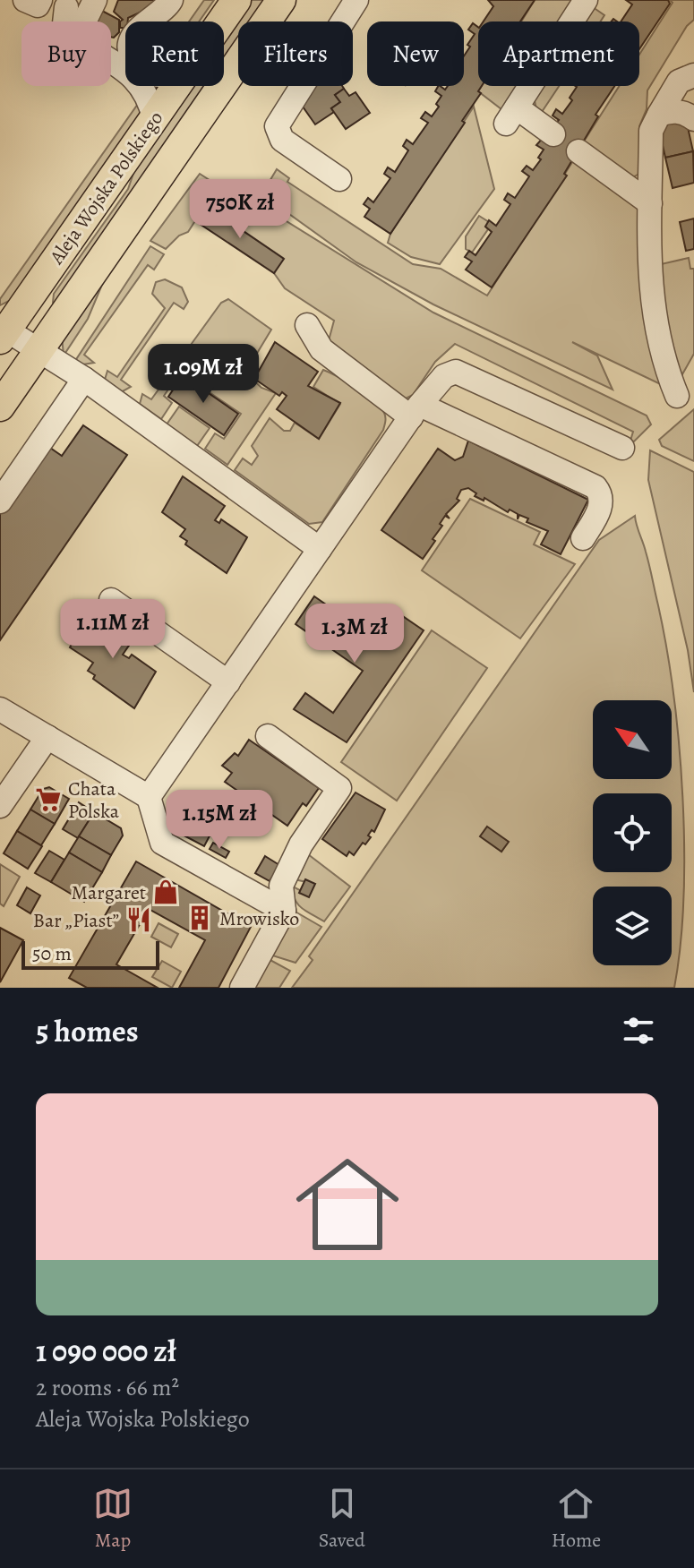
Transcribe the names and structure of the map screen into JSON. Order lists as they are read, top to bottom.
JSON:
{
  "streets": {
    "main road": ["Aleja Wojska Polskiego"]
  },
  "places": {
    "supermarket": ["Chata Polska"],
    "shop": ["Margaret"],
    "building": ["Mrowisko"],
    "restaurant": ["Bar „Piast”"]
  },
  "scale_bar": "50 m",
  "north": "top left",
  "page": {
    "chip": [
      "Buy",
      "Rent",
      "Filters",
      "New",
      "Apartment"
    ],
    "price": [
      "750K zł",
      "1.09M zł",
      "1.11M zł",
      "1.3M zł",
      "1.15M zł"
    ],
    "scale": "50 m",
    "heading": "5 homes",
    "list": [
      {
        "name": "1 090 000 zł",
        "note": "2 rooms · 66 m² · Aleja Wojska Polskiego"
      }
    ],
    "tabs": ["Map", "Saved", "Home"]
  }
}
